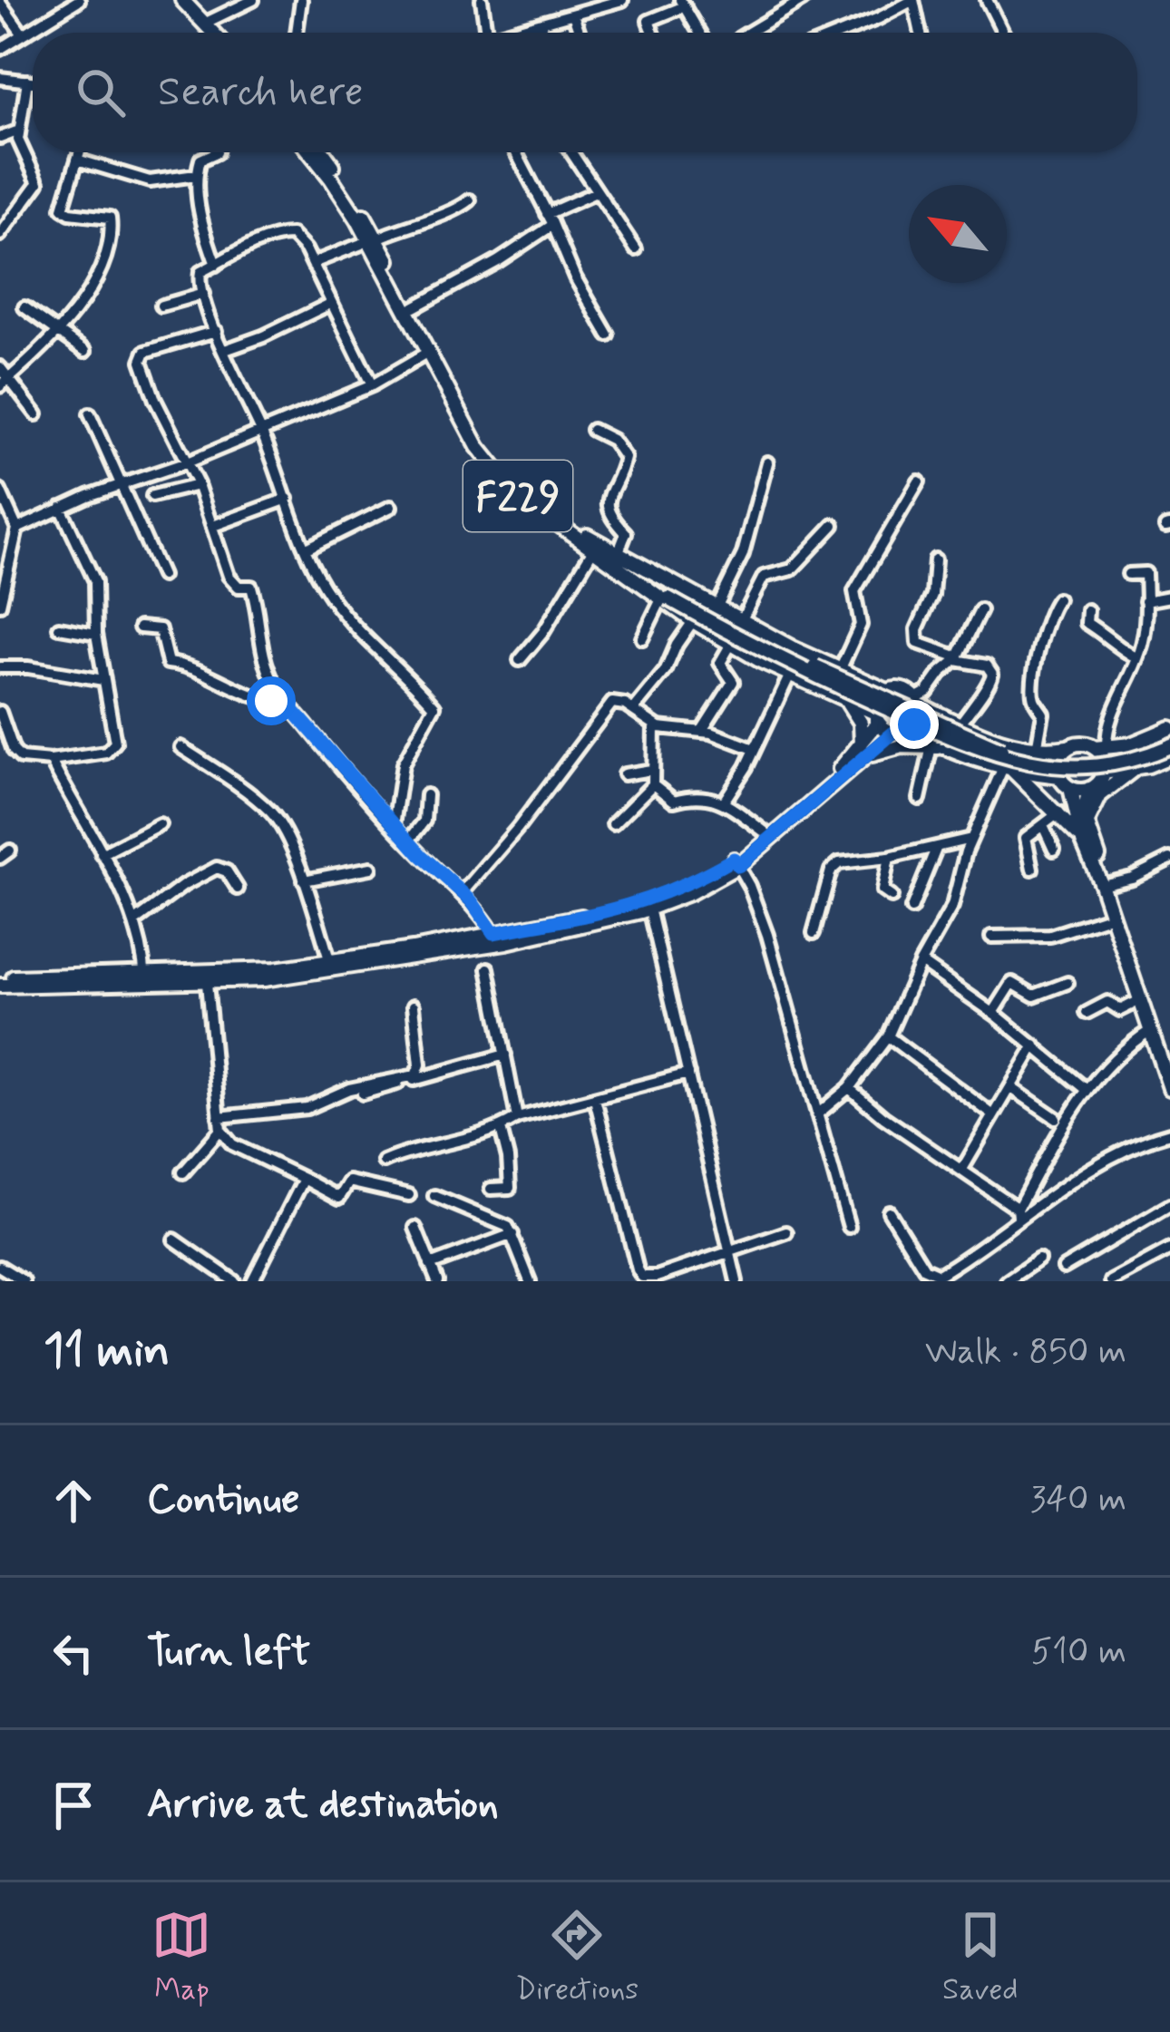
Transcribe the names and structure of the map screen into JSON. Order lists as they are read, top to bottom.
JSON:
{
  "streets": {
    "main road": ["F229"]
  },
  "north": "top left",
  "page": {
    "search": "Search here",
    "heading": ["11 min", "Walk · 850 m"],
    "list": [
      ["Continue", "340 m"],
      ["Turn left", "510 m"],
      "Arrive at destination"
    ],
    "nav": ["Map", "Directions", "Saved"]
  }
}
